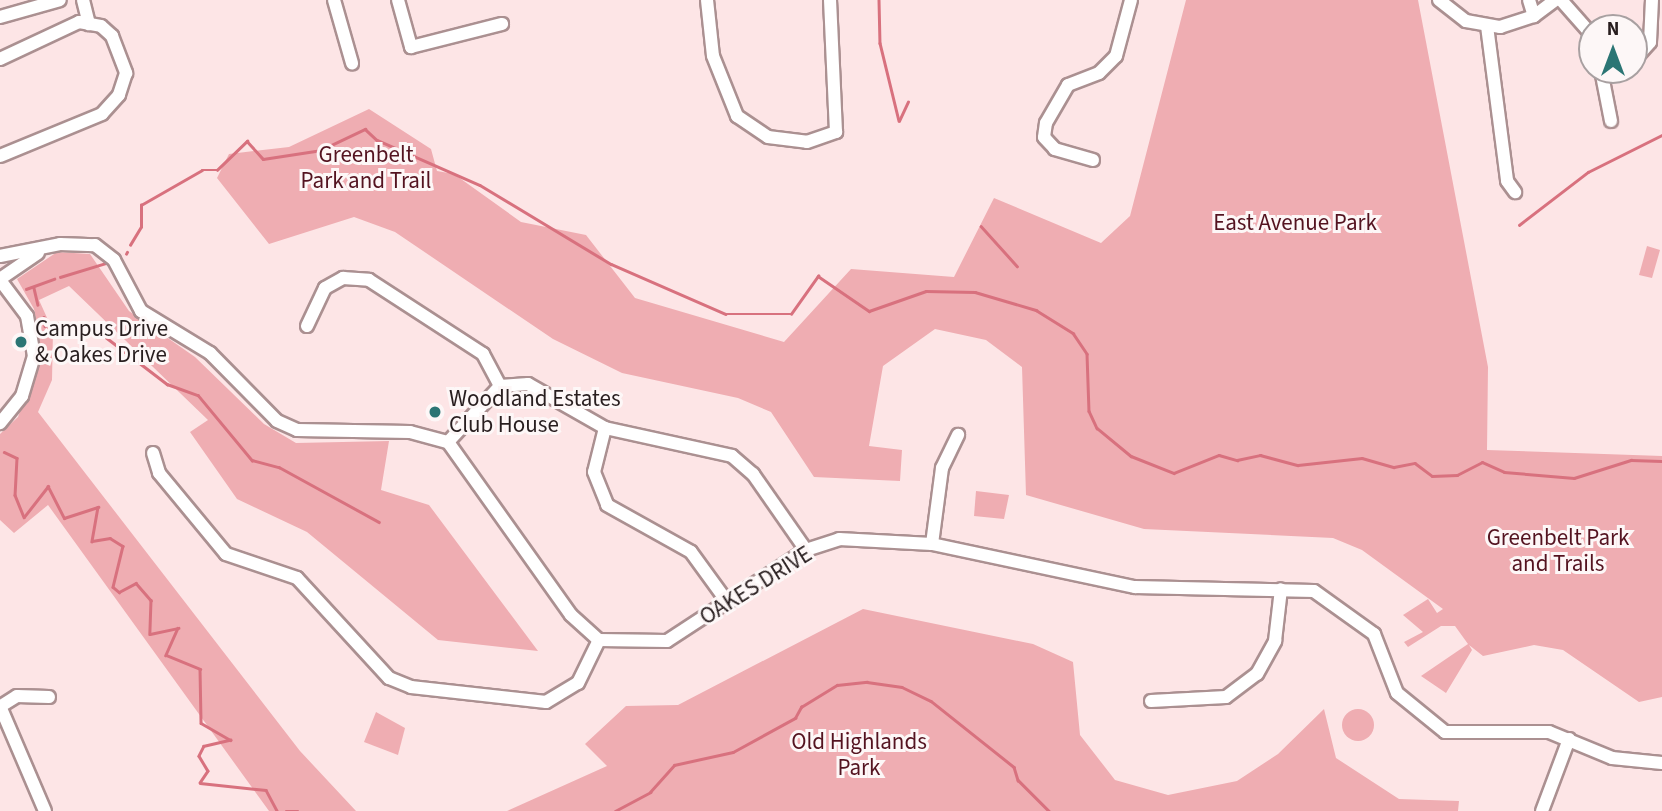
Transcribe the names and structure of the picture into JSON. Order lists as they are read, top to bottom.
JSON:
{
  "streets": {
    "street": ["OAKES DRIVE"]
  },
  "parks": [
    "Greenbelt Park and Trail",
    "East Avenue Park",
    "Greenbelt Park and Trails",
    "Old Highlands Park"
  ],
  "places": ["Campus Drive & Oakes Drive", "Woodland Estates Club House"],
  "north": "top"
}
